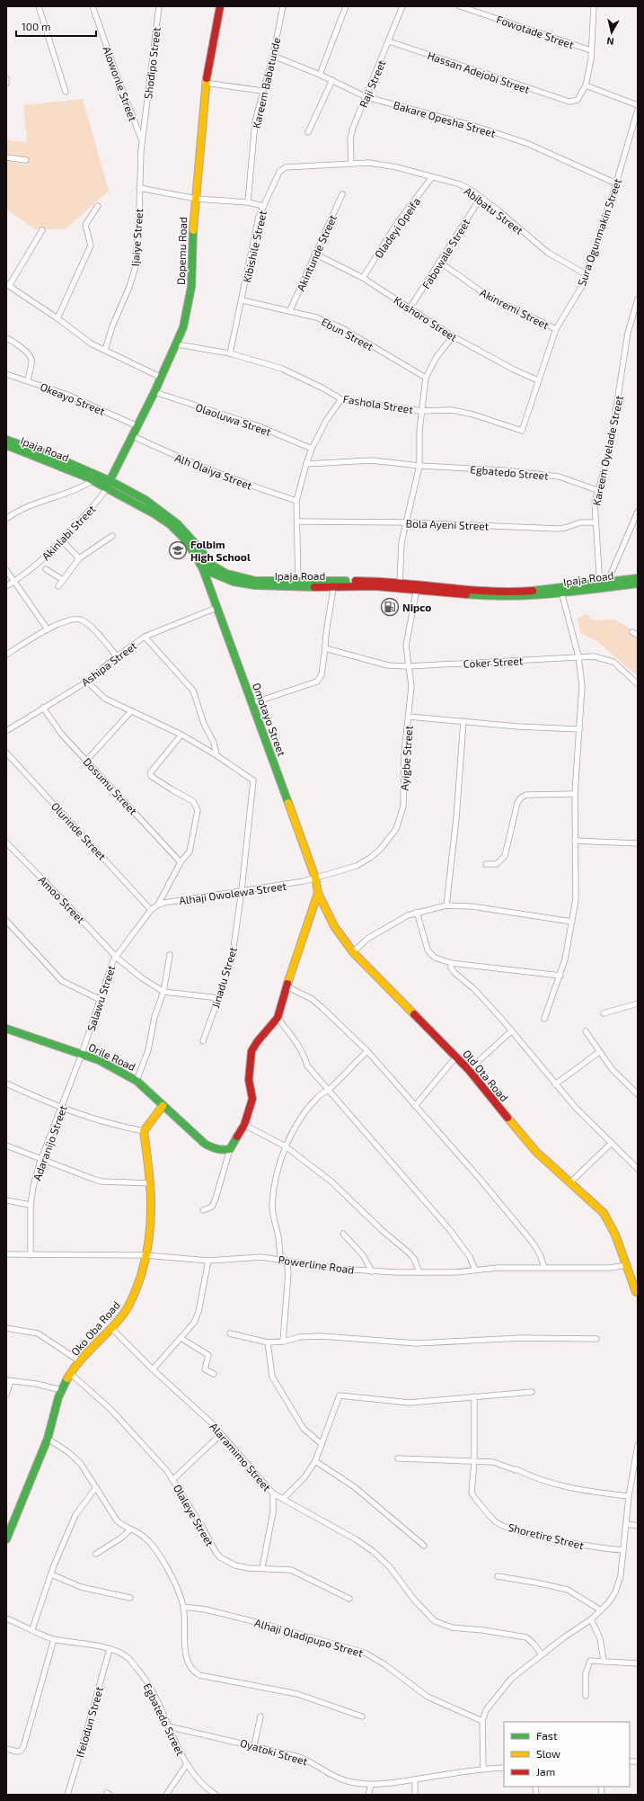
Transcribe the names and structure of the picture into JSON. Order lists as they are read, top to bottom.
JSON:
{
  "streets": {
    "street": [
      "Fowotade Street",
      "Shodipo Street",
      "Hassan Adejobi Street",
      "Kareem Babatunde",
      "Alowonle Street",
      "Raji Street",
      "Bakare Opesha Street",
      "Abibatu Street",
      "Oladeyi Opeifa",
      "Sura Ogunmakin Street",
      "Ijaiye Street",
      "Kibishile Street",
      "Dopemu Road",
      "Akintunde Street",
      "Fabowale Street",
      "Akinremi Street",
      "Kushoro Street",
      "Ebun Street",
      "Okeayo Street",
      "Fashola Street",
      "Olaoluwa Street",
      "Ipaja Road",
      "Kareem Oyelade Street",
      "Alh Olaiya Street",
      "Egbatedo Street",
      "Bola Ayeni Street",
      "Akinlabi Street",
      "Coker Street",
      "Ashipa Street",
      "Omotayo Street",
      "Ayigbe Street",
      "Dosumu Street",
      "Olurinde Street",
      "Alhaji Owolewa Street",
      "Amoo Street",
      "Jinadu Street",
      "Salawu Street",
      "Orile Road",
      "Old Ota Road",
      "Adaranijo Street",
      "Powerline Road",
      "Oko Oba Road",
      "Alaramimo Street",
      "Olaleye Street",
      "Shoretire Street",
      "Alhaji Oladipupo Street",
      "Ifelodun Street",
      "Oyatoki Street"
    ]
  },
  "crossings": [
    ["Shodipo Street", "Alowonle Street"],
    ["Shodipo Street", "Ijaiye Street"],
    ["Hassan Adejobi Street", "Raji Street"],
    ["Kareem Babatunde", "Bakare Opesha Street"],
    ["Alowonle Street", "Ijaiye Street"],
    ["Raji Street", "Bakare Opesha Street"],
    ["Raji Street", "Abibatu Street"],
    ["Raji Street", "Kibishile Street"],
    ["Bakare Opesha Street", "Sura Ogunmakin Street"],
    ["Abibatu Street", "Oladeyi Opeifa"],
    ["Abibatu Street", "Sura Ogunmakin Street"],
    ["Abibatu Street", "Kibishile Street"],
    ["Abibatu Street", "Fabowale Street"],
    ["Oladeyi Opeifa", "Kushoro Street"],
    ["Sura Ogunmakin Street", "Akinremi Street"],
    ["Sura Ogunmakin Street", "Kushoro Street"],
    ["Sura Ogunmakin Street", "Fashola Street"],
    ["Kibishile Street", "Ebun Street"],
    ["Kibishile Street", "Fashola Street"],
    ["Dopemu Road", "Okeayo Street"],
    ["Dopemu Road", "Fashola Street"],
    ["Dopemu Road", "Olaoluwa Street"],
    ["Dopemu Road", "Ipaja Road"],
    ["Dopemu Road", "Alh Olaiya Street"],
    ["Dopemu Road", "Akinlabi Street"],
    ["Akintunde Street", "Kushoro Street"],
    ["Akintunde Street", "Ebun Street"],
    ["Fabowale Street", "Akinremi Street"],
    ["Fabowale Street", "Kushoro Street"],
    ["Ipaja Road", "Kareem Oyelade Street"],
    ["Ipaja Road", "Akinlabi Street"],
    ["Ipaja Road", "Omotayo Street"],
    ["Ipaja Road", "Ayigbe Street"],
    ["Kareem Oyelade Street", "Egbatedo Street"],
    ["Kareem Oyelade Street", "Bola Ayeni Street"],
    ["Egbatedo Street", "Ifelodun Street"],
    ["Egbatedo Street", "Oyatoki Street"],
    ["Coker Street", "Ayigbe Street"],
    ["Ashipa Street", "Omotayo Street"],
    ["Ashipa Street", "Dosumu Street"],
    ["Ashipa Street", "Jinadu Street"],
    ["Omotayo Street", "Ayigbe Street"],
    ["Omotayo Street", "Alhaji Owolewa Street"],
    ["Omotayo Street", "Old Ota Road"],
    ["Ayigbe Street", "Alhaji Owolewa Street"],
    ["Ayigbe Street", "Old Ota Road"],
    ["Olurinde Street", "Alhaji Owolewa Street"],
    ["Olurinde Street", "Salawu Street"],
    ["Alhaji Owolewa Street", "Jinadu Street"],
    ["Alhaji Owolewa Street", "Salawu Street"],
    ["Alhaji Owolewa Street", "Old Ota Road"],
    ["Amoo Street", "Salawu Street"],
    ["Salawu Street", "Orile Road"],
    ["Salawu Street", "Adaranijo Street"],
    ["Orile Road", "Adaranijo Street"],
    ["Old Ota Road", "Powerline Road"],
    ["Adaranijo Street", "Powerline Road"],
    ["Powerline Road", "Oko Oba Road"],
    ["Oko Oba Road", "Alaramimo Street"],
    ["Oko Oba Road", "Olaleye Street"]
  ],
  "places": {
    "school or university": ["Folbim High School"],
    "fuel station": ["Nipco"]
  },
  "legend": ["Fast", "Slow", "Jam"],
  "scale_bar": "100 m",
  "north": "bottom"
}
